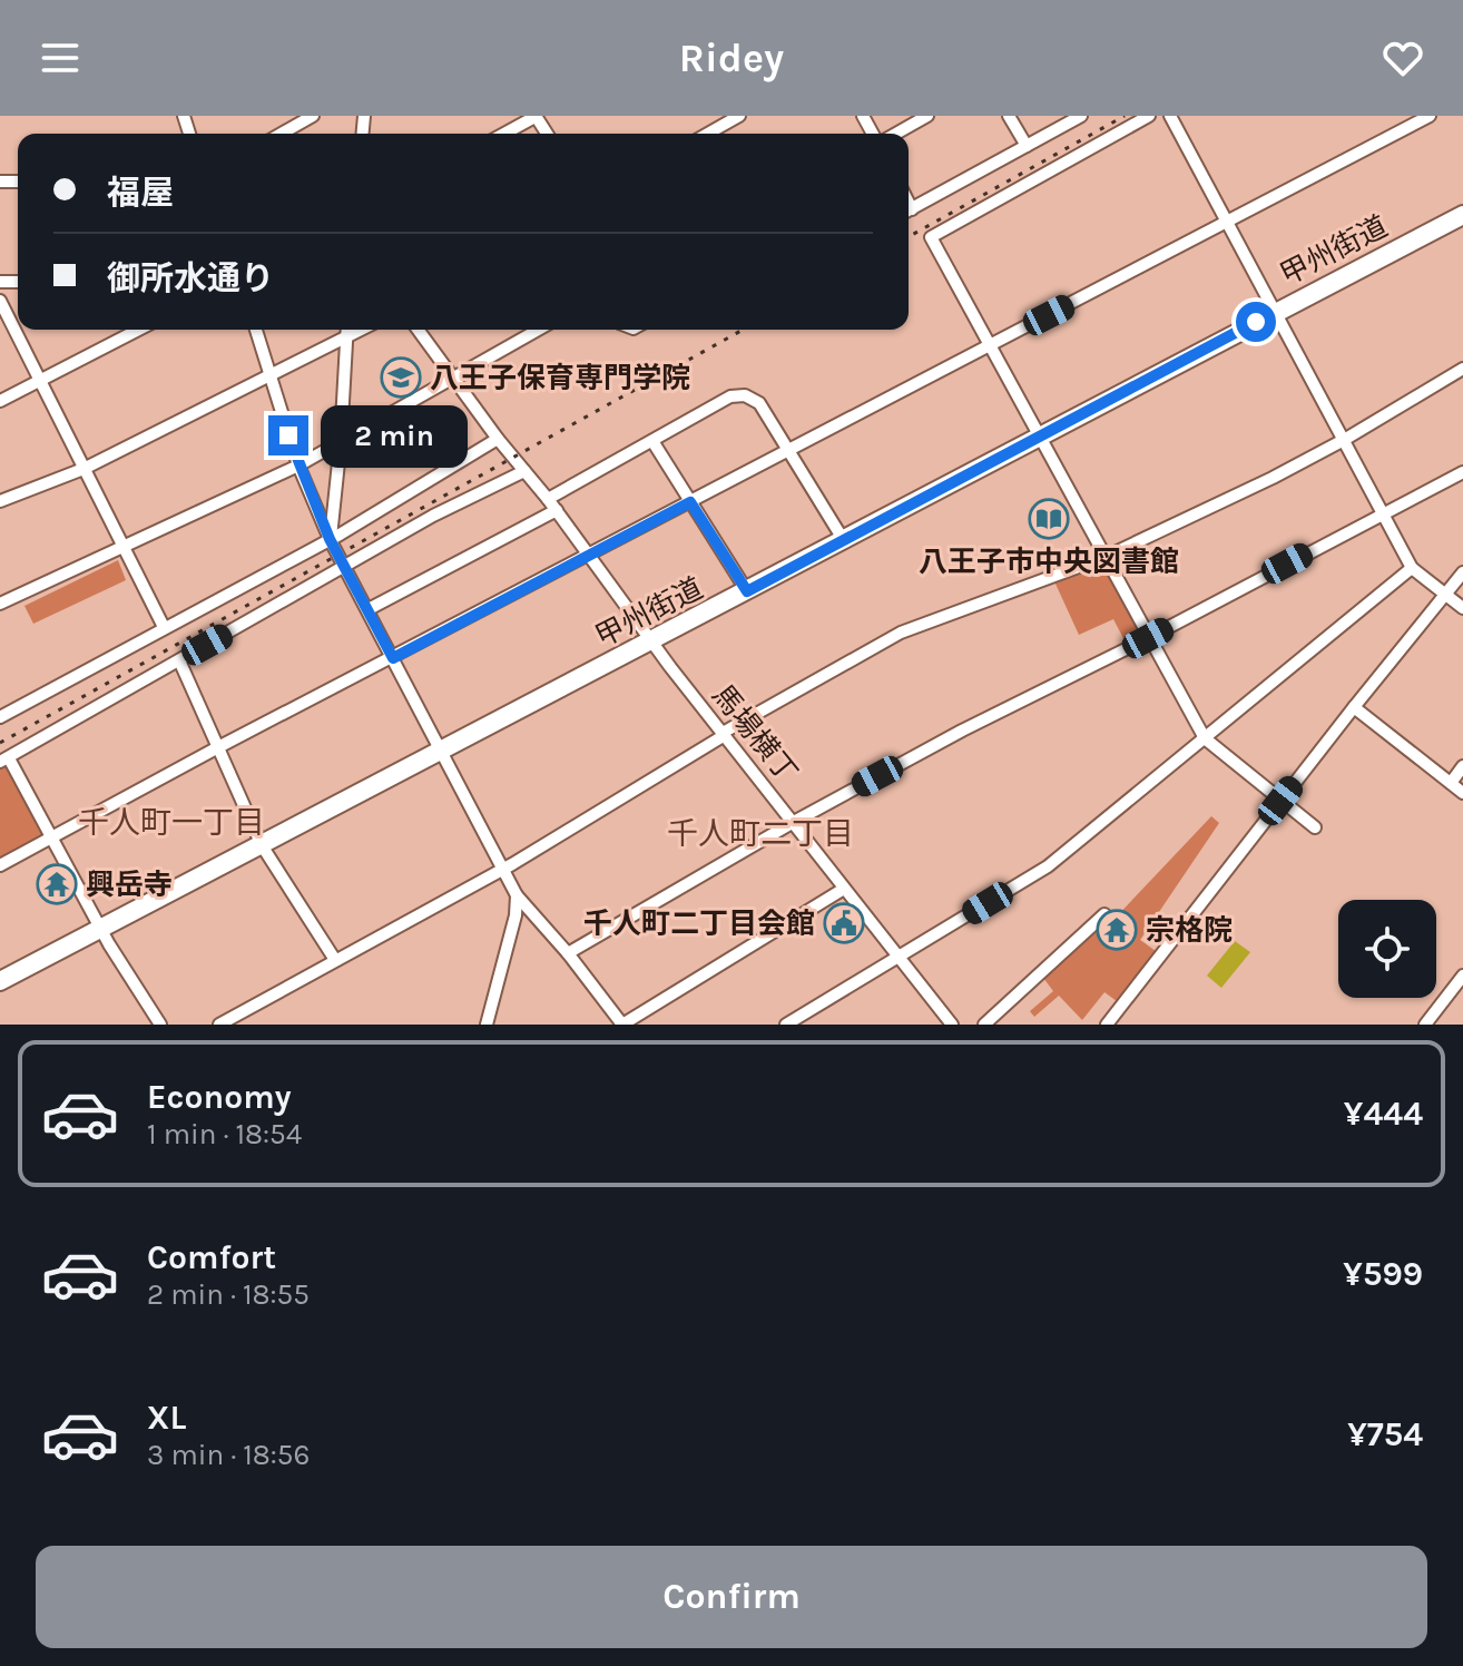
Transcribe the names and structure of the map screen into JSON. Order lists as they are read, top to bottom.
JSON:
{
  "streets": {
    "highway": ["甲州街道"],
    "street": ["馬場横丁"]
  },
  "crossings": [
    ["甲州街道", "馬場横丁"]
  ],
  "districts": ["千人町一丁目", "千人町二丁目"],
  "places": {
    "school or university": ["八王子保育専門学院"],
    "library": ["八王子市中央図書館"],
    "temple": ["興岳寺", "宗格院"],
    "public building": ["千人町二丁目会館"]
  },
  "page": {
    "header": "Ridey",
    "banner": ["福屋", "御所水通り"],
    "bubble": "2 min",
    "list": [
      {
        "name": "Economy",
        "note": "1 min · 18:54",
        "value": "¥444"
      },
      {
        "name": "Comfort",
        "note": "2 min · 18:55",
        "value": "¥599"
      },
      {
        "name": "XL",
        "note": "3 min · 18:56",
        "value": "¥754"
      }
    ],
    "buttons": "Confirm"
  }
}
